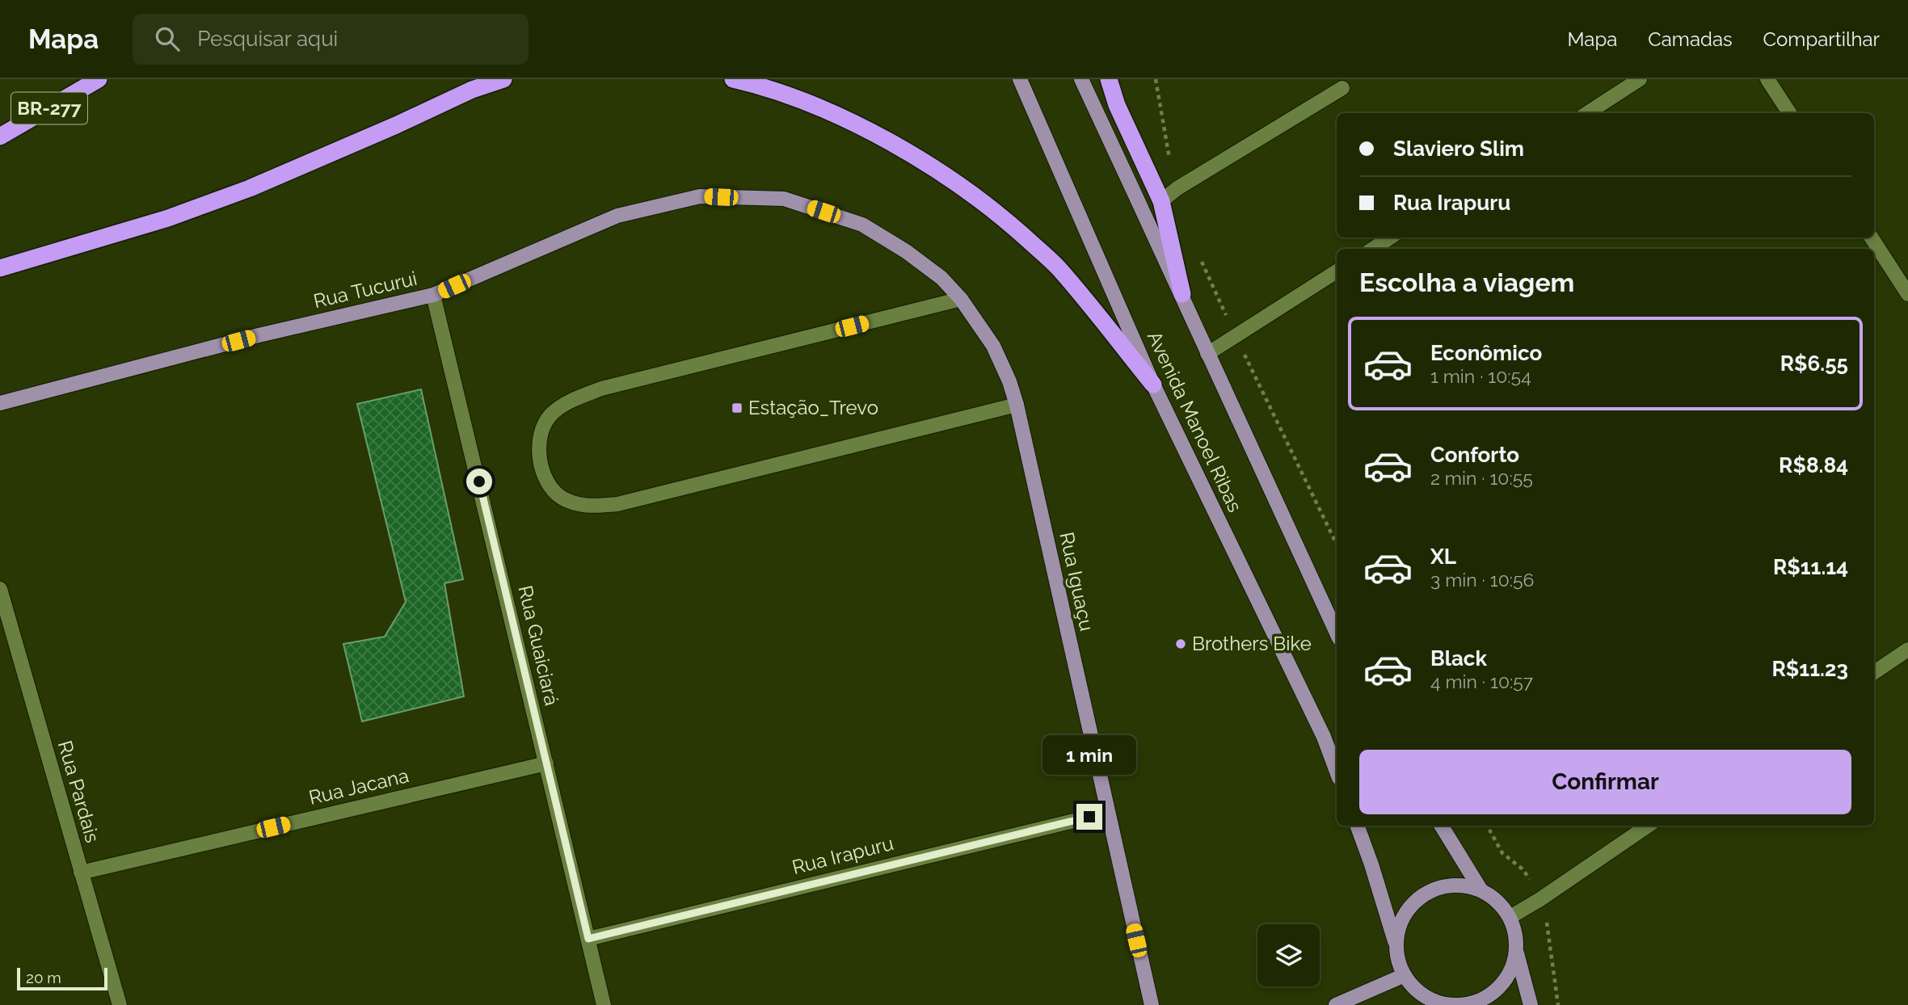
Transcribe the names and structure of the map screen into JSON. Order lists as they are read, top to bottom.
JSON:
{
  "streets": {
    "highway": ["BR-277"],
    "main road": ["Rua Tucurui", "Avenida Manoel Ribas", "Rua Iguaçu"],
    "street": [
      "Rua Guaiciará",
      "Rua Jacana",
      "Rua Pardais",
      "Rua Irapuru"
    ]
  },
  "crossings": [
    ["Rua Tucurui", "Rua Iguaçu"],
    ["Rua Tucurui", "Rua Guaiciará"],
    ["Rua Iguaçu", "Rua Irapuru"],
    ["Rua Guaiciará", "Rua Jacana"],
    ["Rua Guaiciará", "Rua Irapuru"],
    ["Rua Jacana", "Rua Pardais"]
  ],
  "places": {
    "transit": ["Estação_Trevo"],
    "other": ["Brothers Bike"]
  },
  "scale_bar": "20 m",
  "page": {
    "header": "Mapa",
    "search": "Pesquisar aqui",
    "nav": ["Mapa", "Camadas", "Compartilhar"],
    "banner": ["Slaviero Slim", "Rua Irapuru"],
    "heading": "Escolha a viagem",
    "list": [
      {
        "name": "Econômico",
        "note": "1 min · 10:54",
        "value": "R$6.55"
      },
      {
        "name": "Conforto",
        "note": "2 min · 10:55",
        "value": "R$8.84"
      },
      {
        "name": "XL",
        "note": "3 min · 10:56",
        "value": "R$11.14"
      },
      {
        "name": "Black",
        "note": "4 min · 10:57",
        "value": "R$11.23"
      }
    ],
    "bubble": "1 min",
    "buttons": "Confirmar",
    "scale": "20 m"
  }
}
